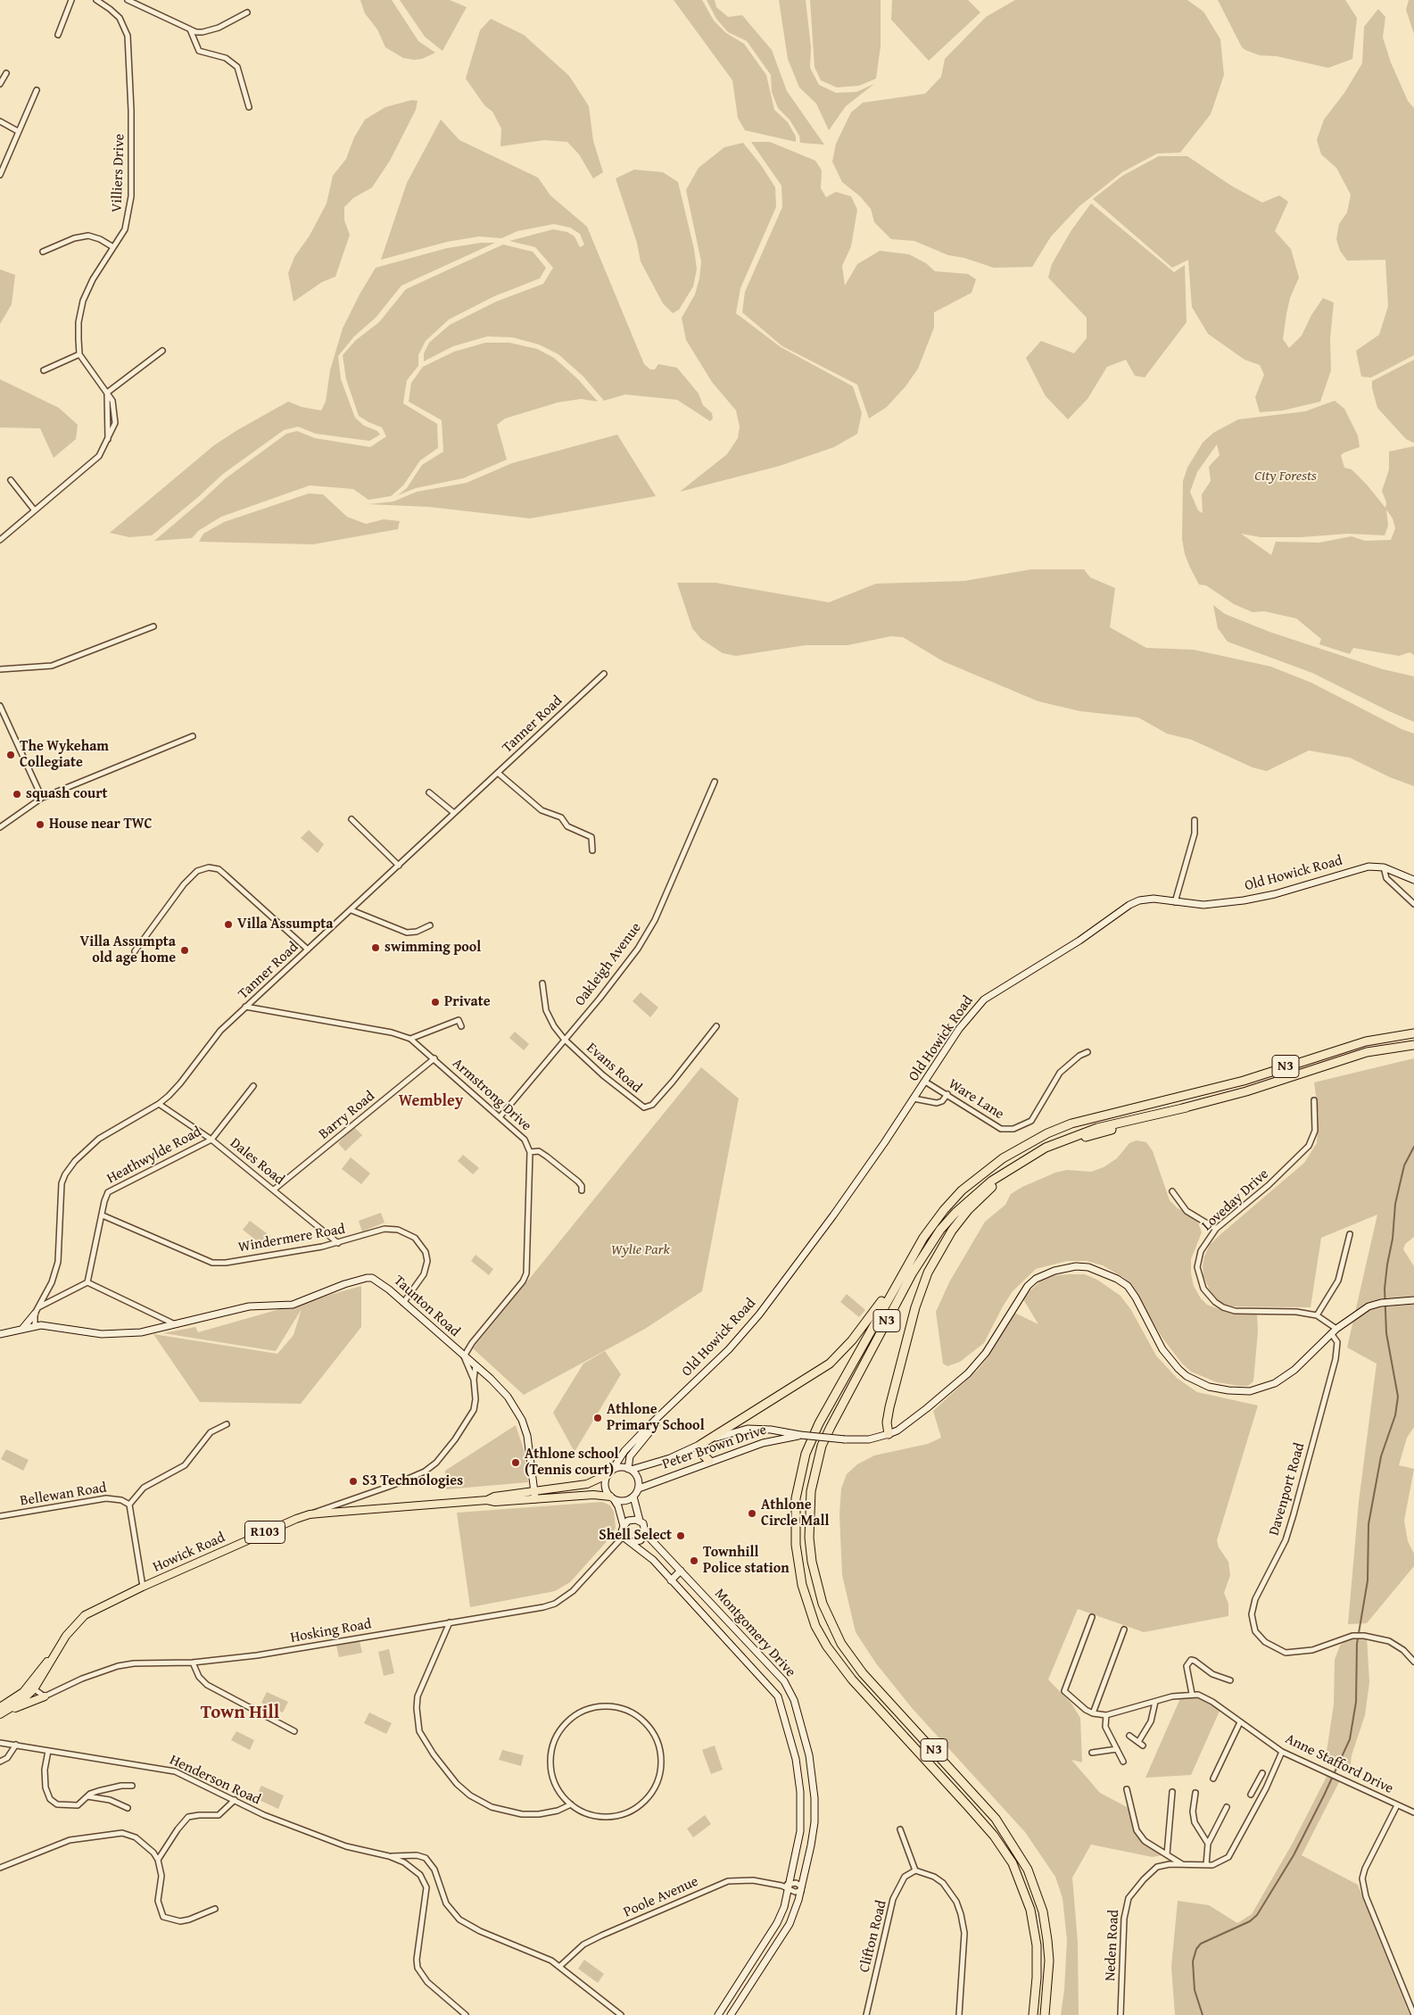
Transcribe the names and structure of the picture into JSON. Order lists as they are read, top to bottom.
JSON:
{
  "streets": {
    "highway": ["N3"],
    "main road": ["R103", "Howick Road"],
    "street": [
      "Villiers Drive",
      "Tanner Road",
      "Old Howick Road",
      "Oakleigh Avenue",
      "Evans Road",
      "Armstrong Drive",
      "Ware Lane",
      "Barry Road",
      "Heathwylde Road",
      "Dales Road",
      "Loveday Drive",
      "Windermere Road",
      "Taunton Road",
      "Peter Brown Drive",
      "Davenport Road",
      "Bellewan Road",
      "Hosking Road",
      "Montgomery Drive",
      "Anne Stafford Drive",
      "Henderson Road",
      "Poole Avenue",
      "Clifton Road",
      "Neden Road"
    ]
  },
  "crossings": [
    ["Tanner Road", "Armstrong Drive"],
    ["Tanner Road", "Dales Road"],
    ["Tanner Road", "Taunton Road"],
    ["Old Howick Road", "Ware Lane"],
    ["Old Howick Road", "Peter Brown Drive"],
    ["Old Howick Road", "R103"],
    ["Old Howick Road", "Howick Road"],
    ["Oakleigh Avenue", "Evans Road"],
    ["Oakleigh Avenue", "Armstrong Drive"],
    ["Armstrong Drive", "Barry Road"],
    ["Armstrong Drive", "Taunton Road"],
    ["Barry Road", "Dales Road"],
    ["Heathwylde Road", "Dales Road"],
    ["Heathwylde Road", "Windermere Road"],
    ["Dales Road", "Windermere Road"],
    ["Loveday Drive", "Peter Brown Drive"],
    ["Loveday Drive", "Davenport Road"],
    ["Windermere Road", "Taunton Road"],
    ["Taunton Road", "Howick Road"],
    ["Peter Brown Drive", "Davenport Road"],
    ["Peter Brown Drive", "R103"],
    ["Peter Brown Drive", "Howick Road"],
    ["R103", "Howick Road"],
    ["Hosking Road", "Montgomery Drive"],
    ["Montgomery Drive", "Poole Avenue"],
    ["Anne Stafford Drive", "Neden Road"]
  ],
  "districts": ["Wembley", "Town Hill"],
  "parks": ["City Forests", "Wylie Park"],
  "places": [
    "The Wykeham Collegiate",
    "squash court",
    "House near TWC",
    "Villa Assumpta",
    "swimming pool",
    "Villa Assumpta old age home",
    "Private",
    "Athlone Primary School",
    "Athlone school (Tennis court)",
    "S3 Technologies",
    "Athlone Circle Mall",
    "Shell Select",
    "Townhill Police station"
  ]
}
